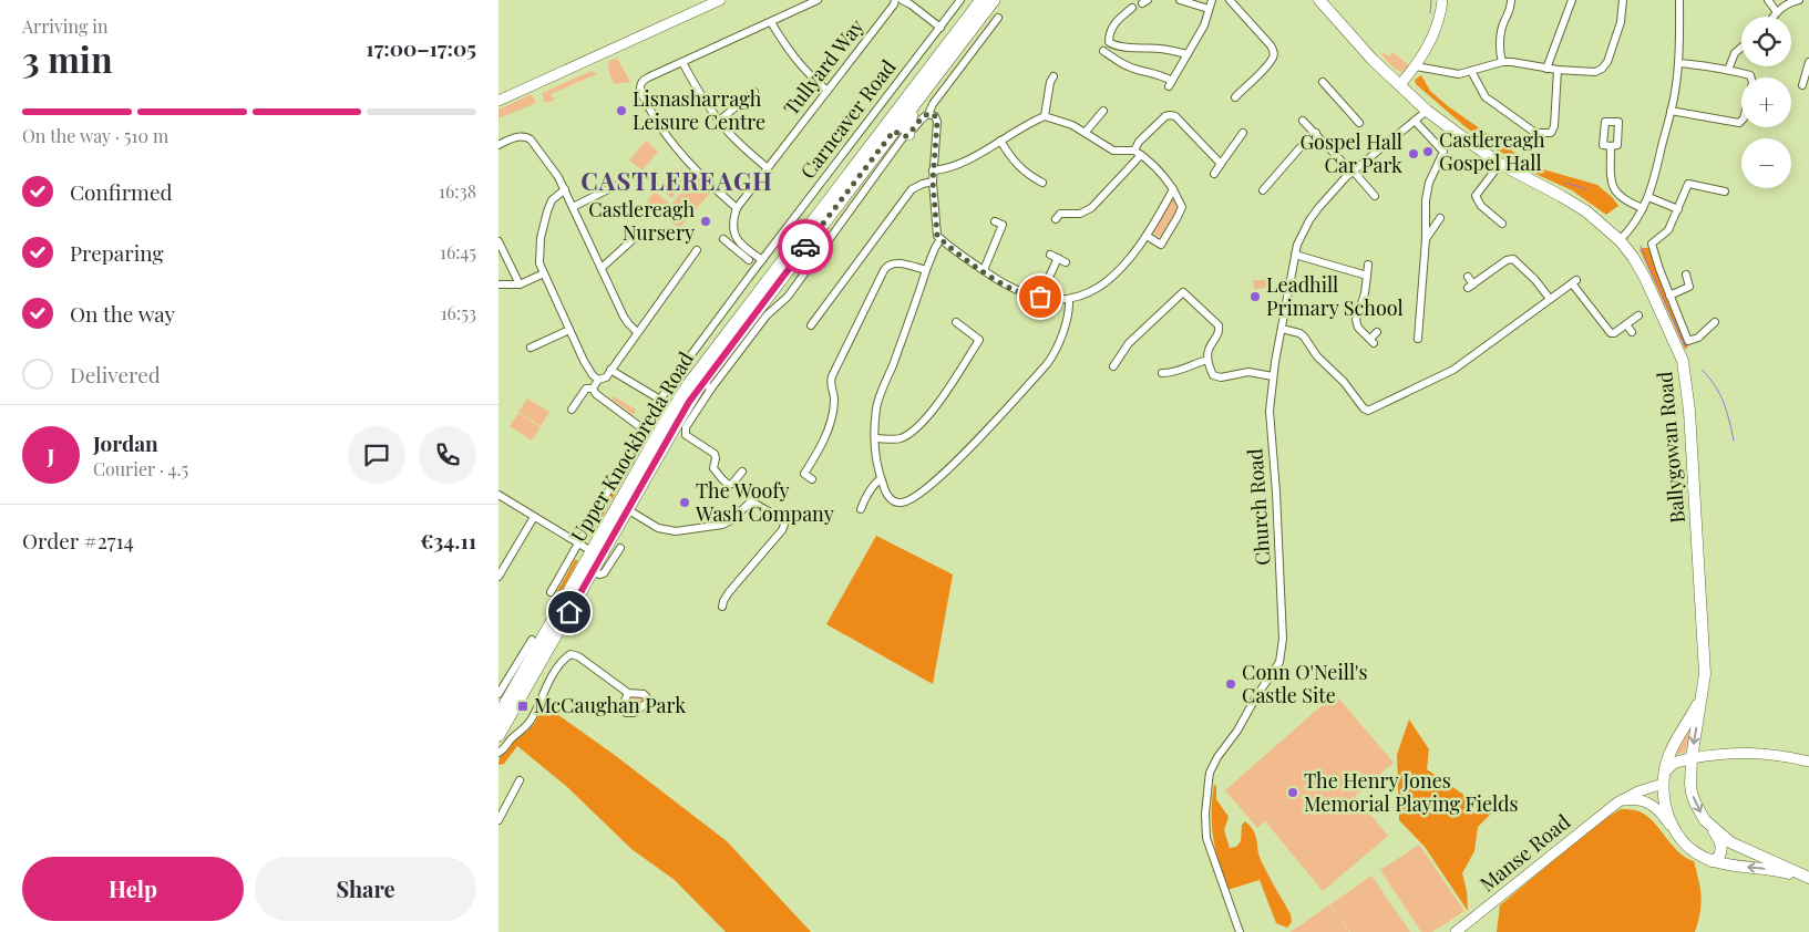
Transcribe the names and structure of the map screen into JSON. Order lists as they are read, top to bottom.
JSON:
{
  "streets": {
    "highway": ["Upper Knockbreda Road"],
    "main road": ["Ballygowan Road"],
    "street": [
      "Tullyard Way",
      "Carncaver Road",
      "Church Road",
      "Manse Road"
    ]
  },
  "crossings": [
    ["Carncaver Road", "Upper Knockbreda Road"],
    ["Ballygowan Road", "Church Road"],
    ["Ballygowan Road", "Manse Road"]
  ],
  "districts": ["CASTLEREAGH"],
  "places": {
    "other": [
      "Lisnasharragh Leisure Centre",
      "Castlereagh Gospel Hall",
      "Gospel Hall Car Park",
      "Castlereagh Nursery",
      "Leadhill Primary School",
      "The Woofy Wash Company",
      "Conn O'Neill's Castle Site",
      "The Henry Jones Memorial Playing Fields"
    ],
    "transit": ["McCaughan Park"]
  },
  "page": {
    "heading": ["3 min", "Arriving in", "17:00–17:05"],
    "panel": [
      "Jordan",
      "Courier · 4.5",
      "Order #2714",
      "€34.11"
    ],
    "map_buttons": ["+", "−"],
    "bar": "On the way · 510 m",
    "list": [
      ["Confirmed", "16:38"],
      ["Preparing", "16:45"],
      ["On the way", "16:53"],
      "Delivered"
    ],
    "round": "J",
    "buttons": ["Help", "Share"]
  }
}
